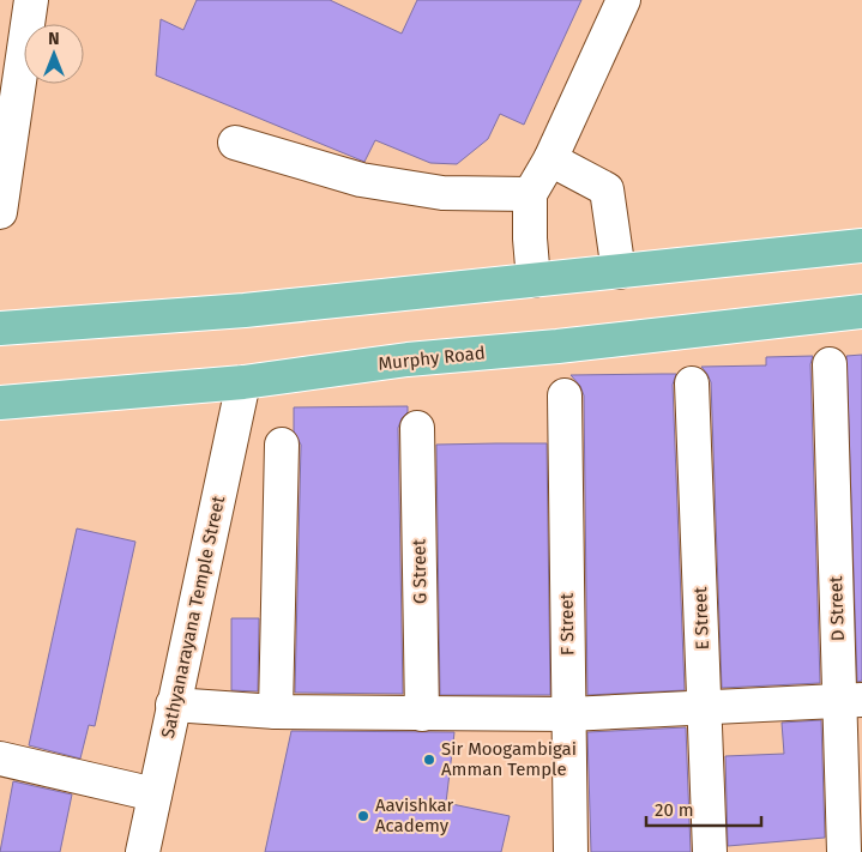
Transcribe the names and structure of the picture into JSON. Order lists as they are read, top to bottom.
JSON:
{
  "streets": {
    "main road": ["Murphy Road"],
    "street": [
      "G Street",
      "D Street",
      "Sathyanarayana Temple Street",
      "E Street",
      "F Street"
    ]
  },
  "crossings": [
    ["Murphy Road", "Sathyanarayana Temple Street"]
  ],
  "places": ["Sir Moogambigai Amman Temple", "Aavishkar Academy"],
  "scale_bar": "20 m",
  "north": "top"
}
